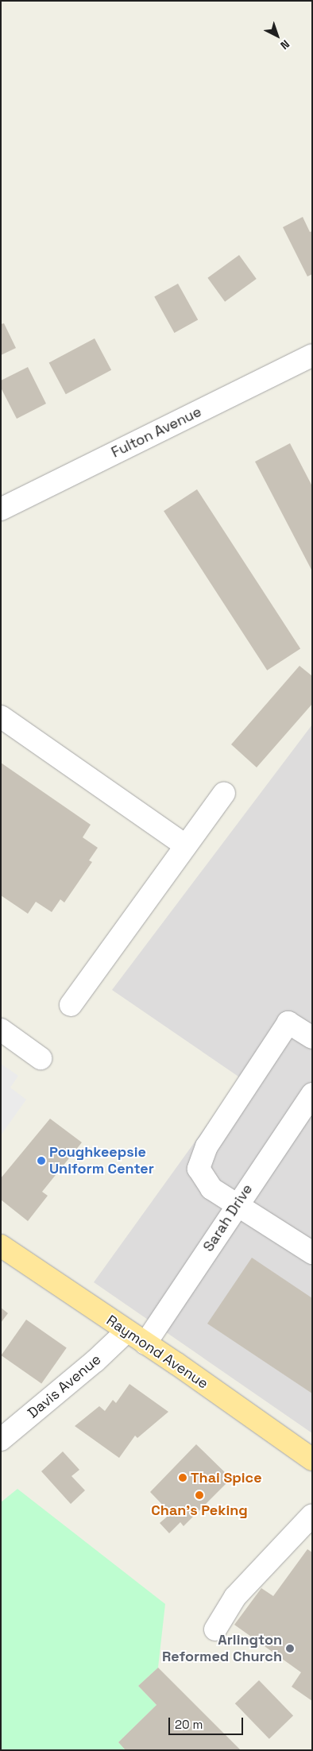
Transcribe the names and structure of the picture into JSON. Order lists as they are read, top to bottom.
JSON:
{
  "streets": {
    "main road": ["Raymond Avenue"],
    "street": ["Fulton Avenue", "Sarah Drive", "Davis Avenue"]
  },
  "crossings": [
    ["Sarah Drive", "Raymond Avenue"],
    ["Raymond Avenue", "Davis Avenue"]
  ],
  "places": [
    "Poughkeepsie Uniform Center",
    "Thai Spice",
    "Chan's Peking",
    "Arlington Reformed Church"
  ],
  "scale_bar": "20 m",
  "north": "bottom right"
}
